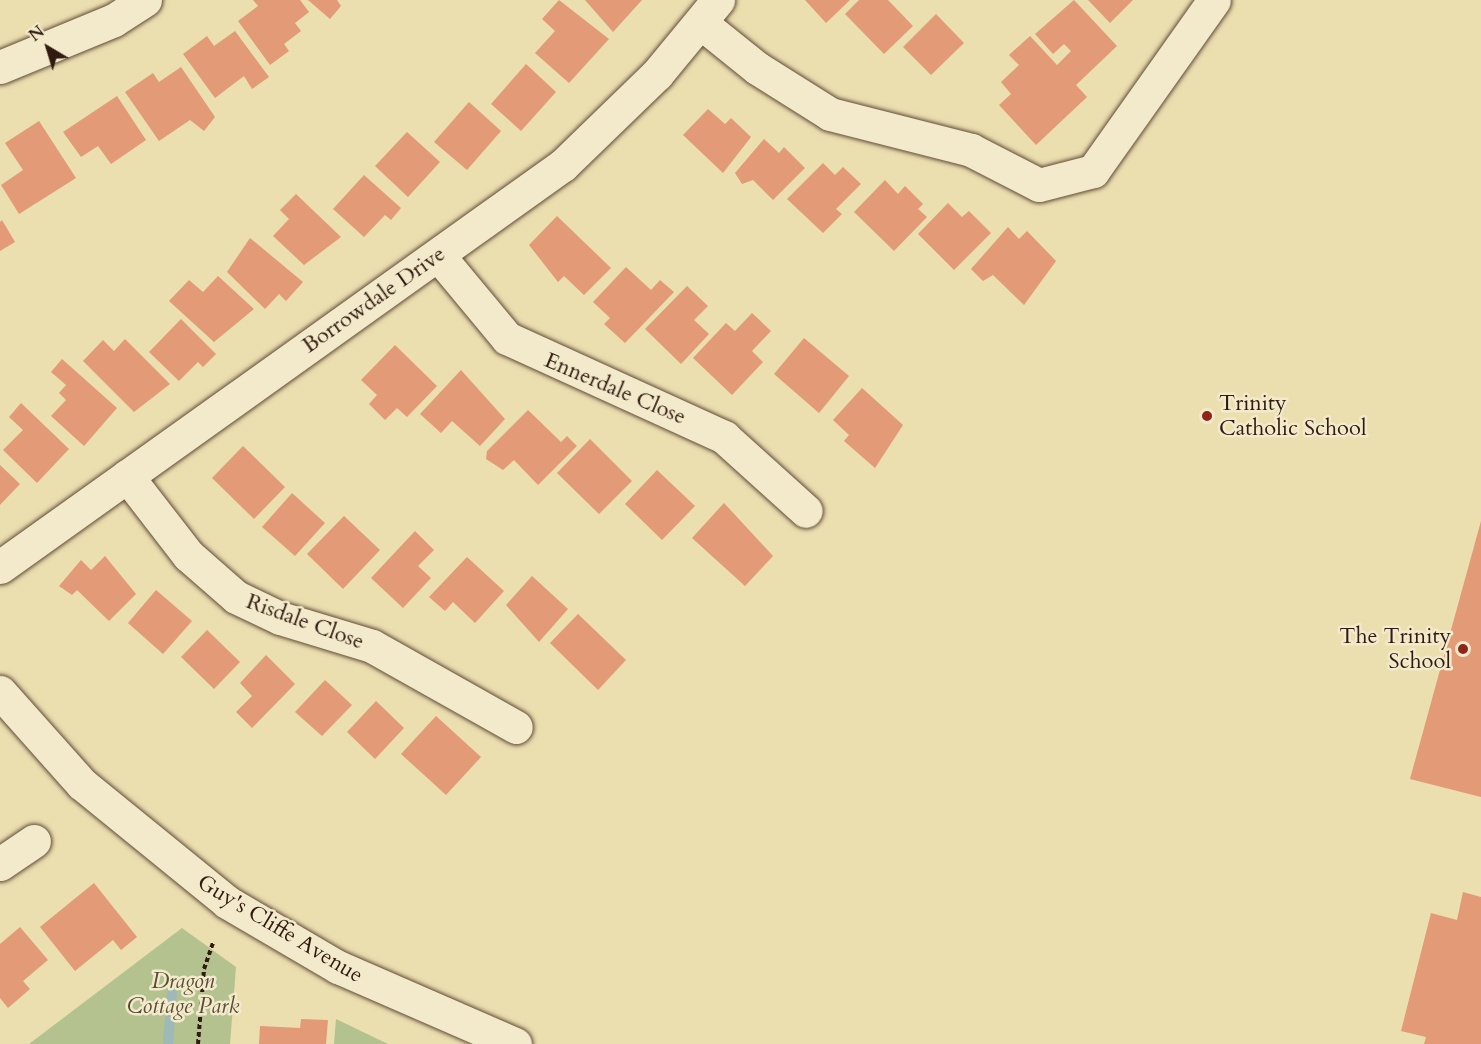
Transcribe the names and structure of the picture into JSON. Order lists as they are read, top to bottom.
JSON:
{
  "streets": {
    "street": [
      "Borrowdale Drive",
      "Ennerdale Close",
      "Risdale Close",
      "Guy's Cliffe Avenue"
    ]
  },
  "crossings": [
    ["Borrowdale Drive", "Ennerdale Close"],
    ["Borrowdale Drive", "Risdale Close"]
  ],
  "parks": ["Dragon Cottage Park"],
  "places": ["Trinity Catholic School", "The Trinity School"],
  "north": "top left"
}
